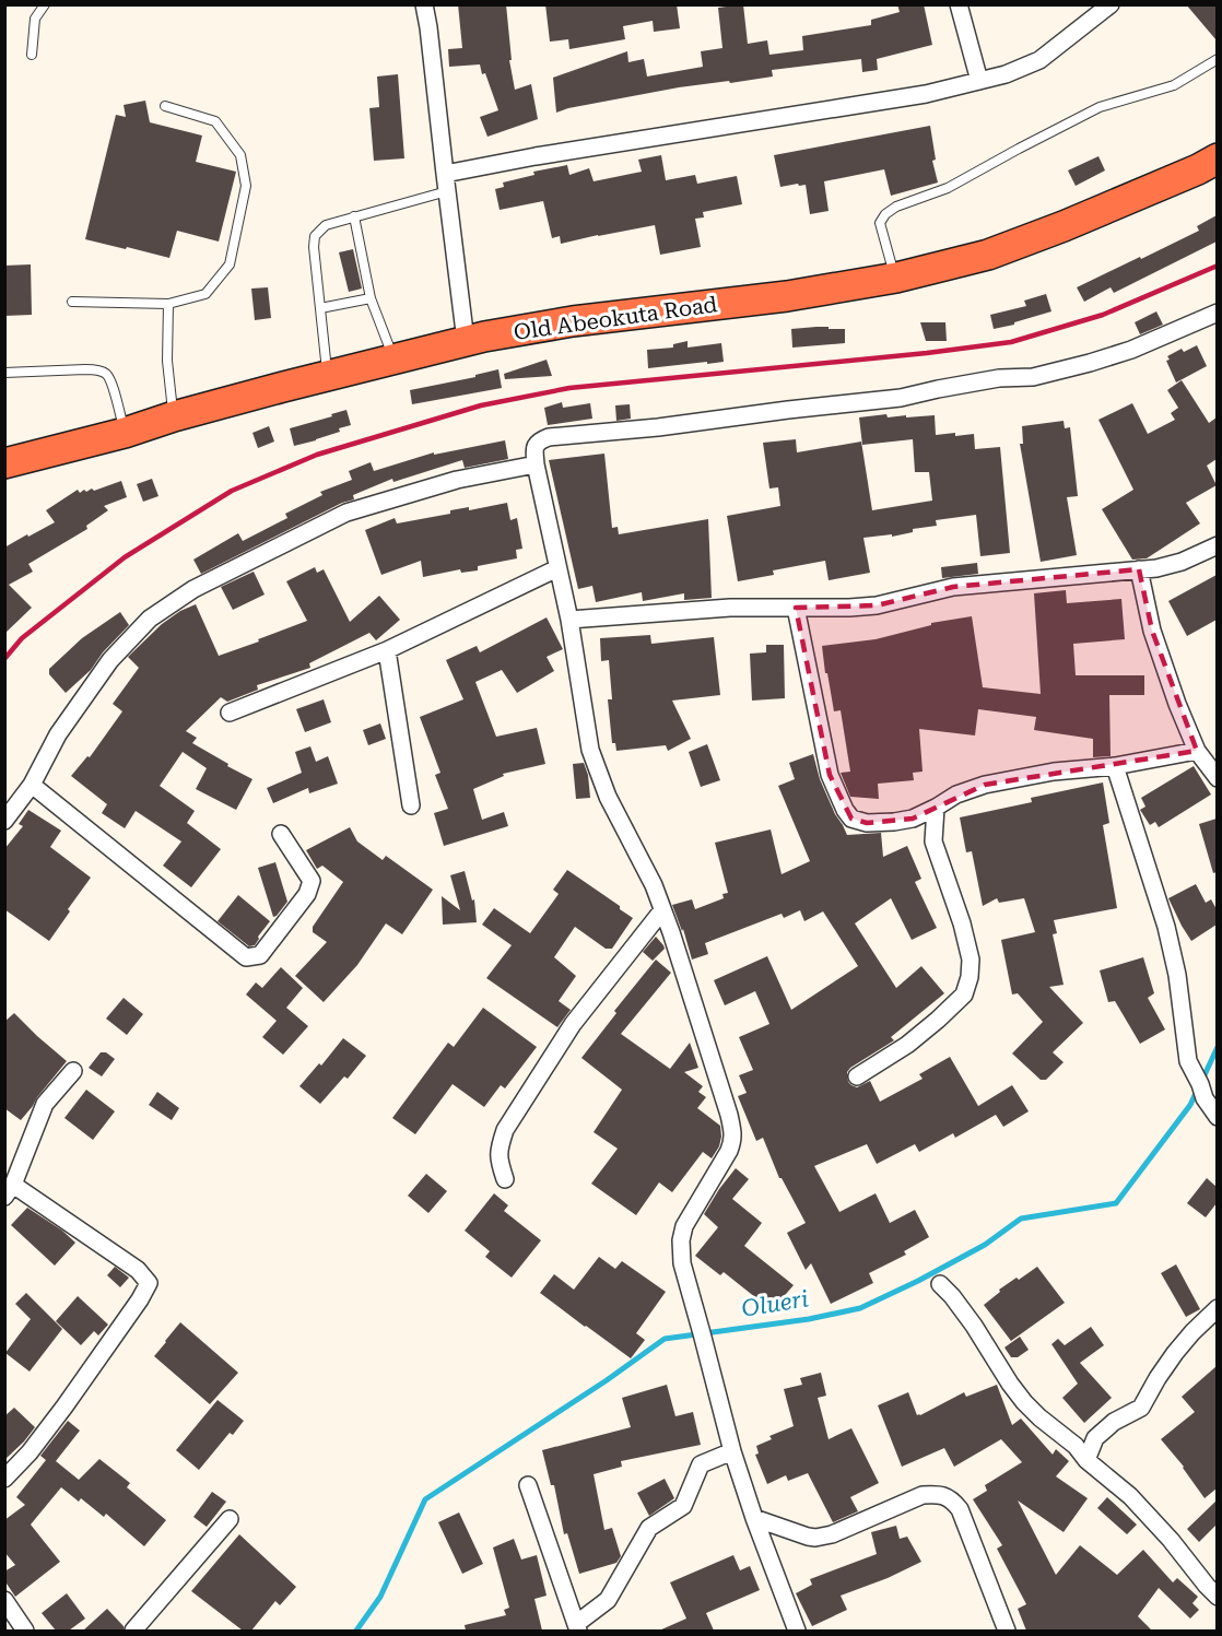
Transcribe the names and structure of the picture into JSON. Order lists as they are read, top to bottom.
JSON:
{
  "streets": {
    "highway": ["Old Abeokuta Road"]
  },
  "water": ["Olueri"]
}
